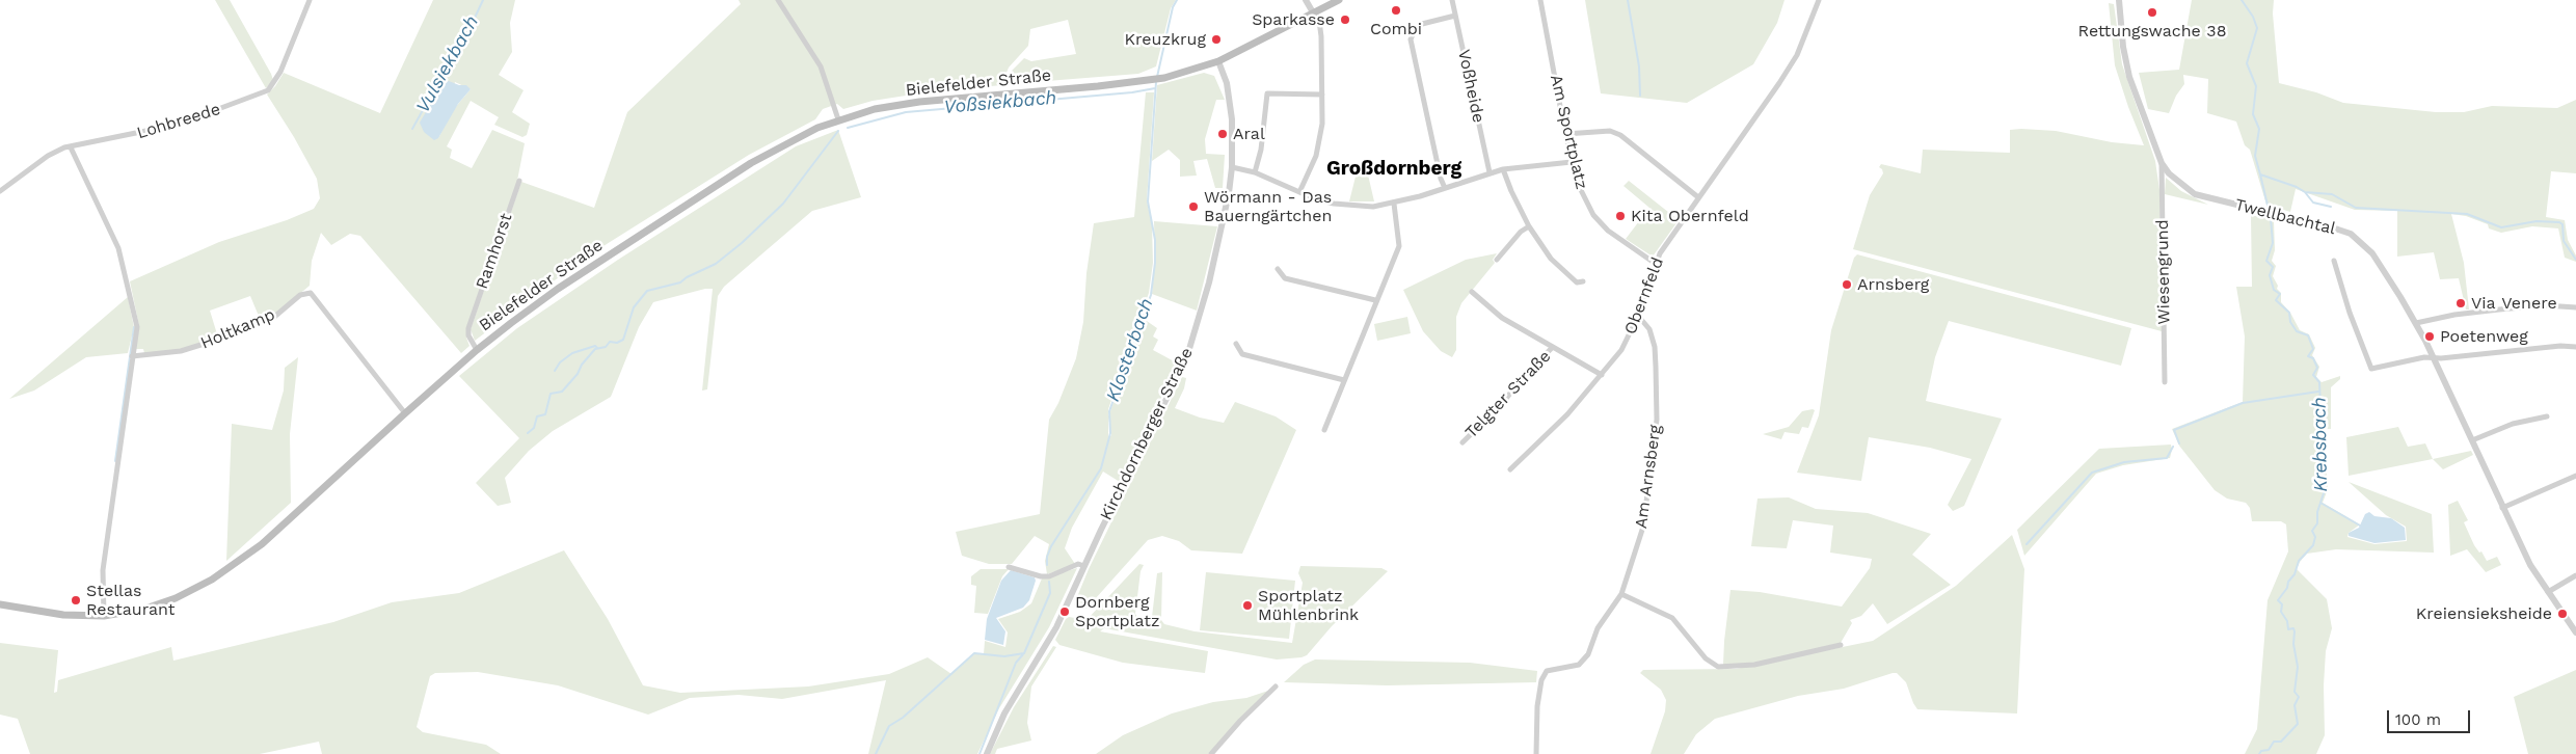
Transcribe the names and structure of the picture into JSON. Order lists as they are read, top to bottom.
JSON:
{
  "streets": {
    "main road": ["Bielefelder Straße"],
    "street": [
      "Voßheide",
      "Lohbreede",
      "Am Sportplatz",
      "Twellbachtal",
      "Ramhorst",
      "Wiesengrund",
      "Obernfeld",
      "Holtkamp",
      "Telgter Straße",
      "Kirchdornberger Straße",
      "Am Arnsberg"
    ]
  },
  "crossings": [
    ["Bielefelder Straße", "Ramhorst"],
    ["Bielefelder Straße", "Holtkamp"],
    ["Bielefelder Straße", "Kirchdornberger Straße"],
    ["Am Sportplatz", "Obernfeld"],
    ["Twellbachtal", "Wiesengrund"],
    ["Obernfeld", "Telgter Straße"],
    ["Obernfeld", "Am Arnsberg"]
  ],
  "districts": ["Großdornberg"],
  "water": [
    "Vulsiekbach",
    "Voßsiekbach",
    "Klosterbach",
    "Krebsbach"
  ],
  "places": [
    "Combi",
    "Rettungswache 38",
    "Sparkasse",
    "Kreuzkrug",
    "Aral",
    "Wörmann - Das Bauerngärtchen",
    "Kita Obernfeld",
    "Arnsberg",
    "Via Venere",
    "Poetenweg",
    "Stellas Restaurant",
    "Sportplatz Mühlenbrink",
    "Dornberg Sportplatz",
    "Kreiensieksheide"
  ],
  "scale_bar": "100 m"
}
